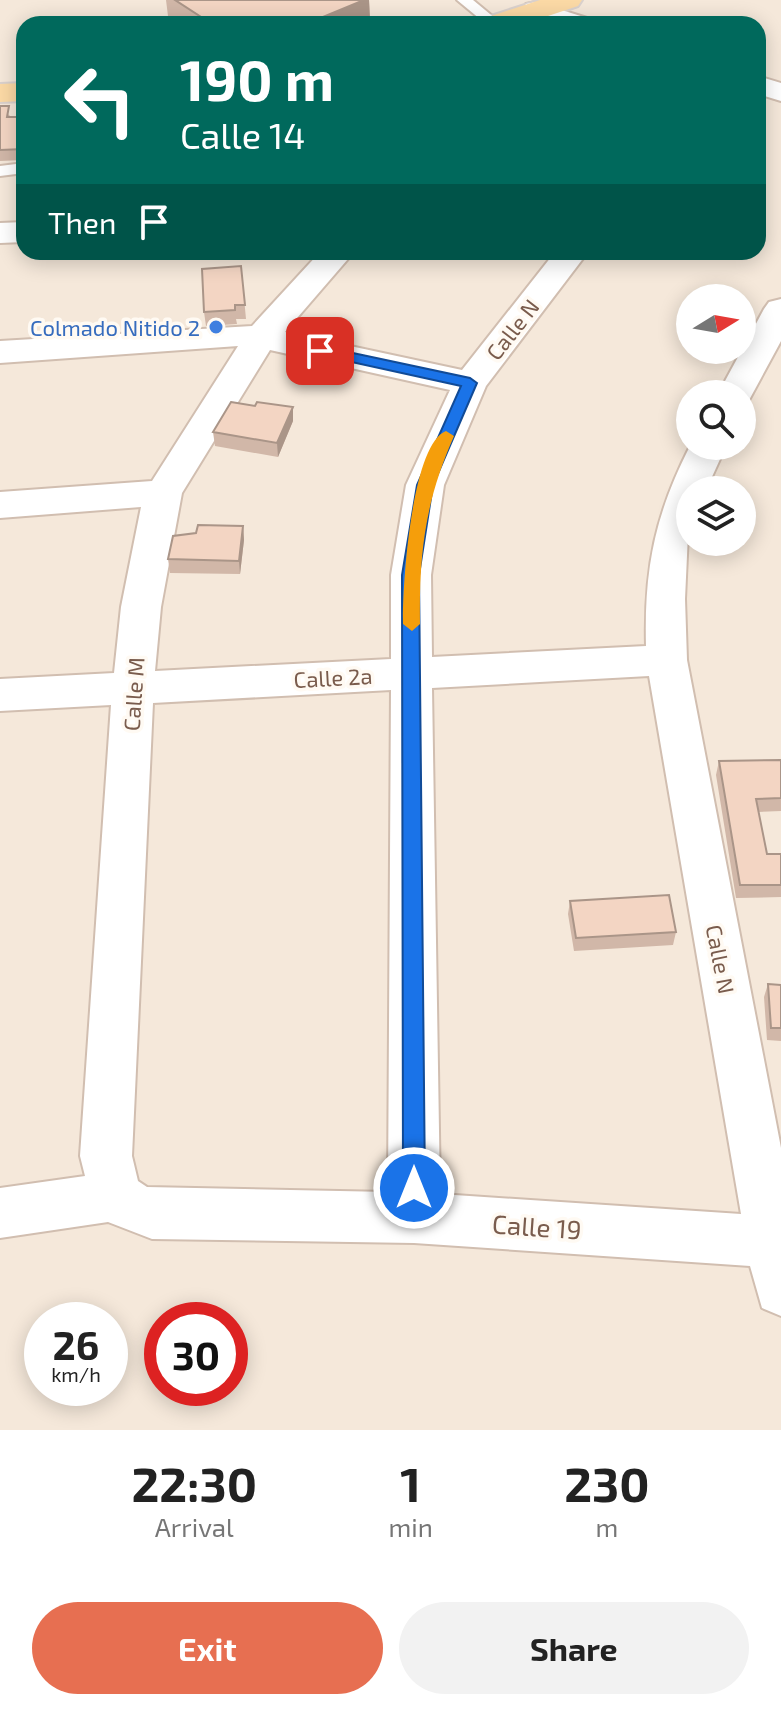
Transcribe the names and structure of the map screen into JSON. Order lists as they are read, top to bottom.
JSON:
{
  "streets": {
    "street": [
      "Calle N",
      "Calle 2a",
      "Calle M",
      "Calle 19"
    ]
  },
  "crossings": [
    ["Calle N", "Calle 2a"],
    ["Calle N", "Calle 19"],
    ["Calle 2a", "Calle M"],
    ["Calle M", "Calle 19"]
  ],
  "places": ["Colmado Nitido 2"],
  "north": "right",
  "page": {
    "turn": ["190 m", "Calle 14"],
    "then": "Then",
    "speed": "26 km/h",
    "limit": "30",
    "eta": [
      "22:30",
      "Arrival",
      "1",
      "min",
      "230",
      "m"
    ],
    "buttons": ["Exit", "Share"]
  }
}
